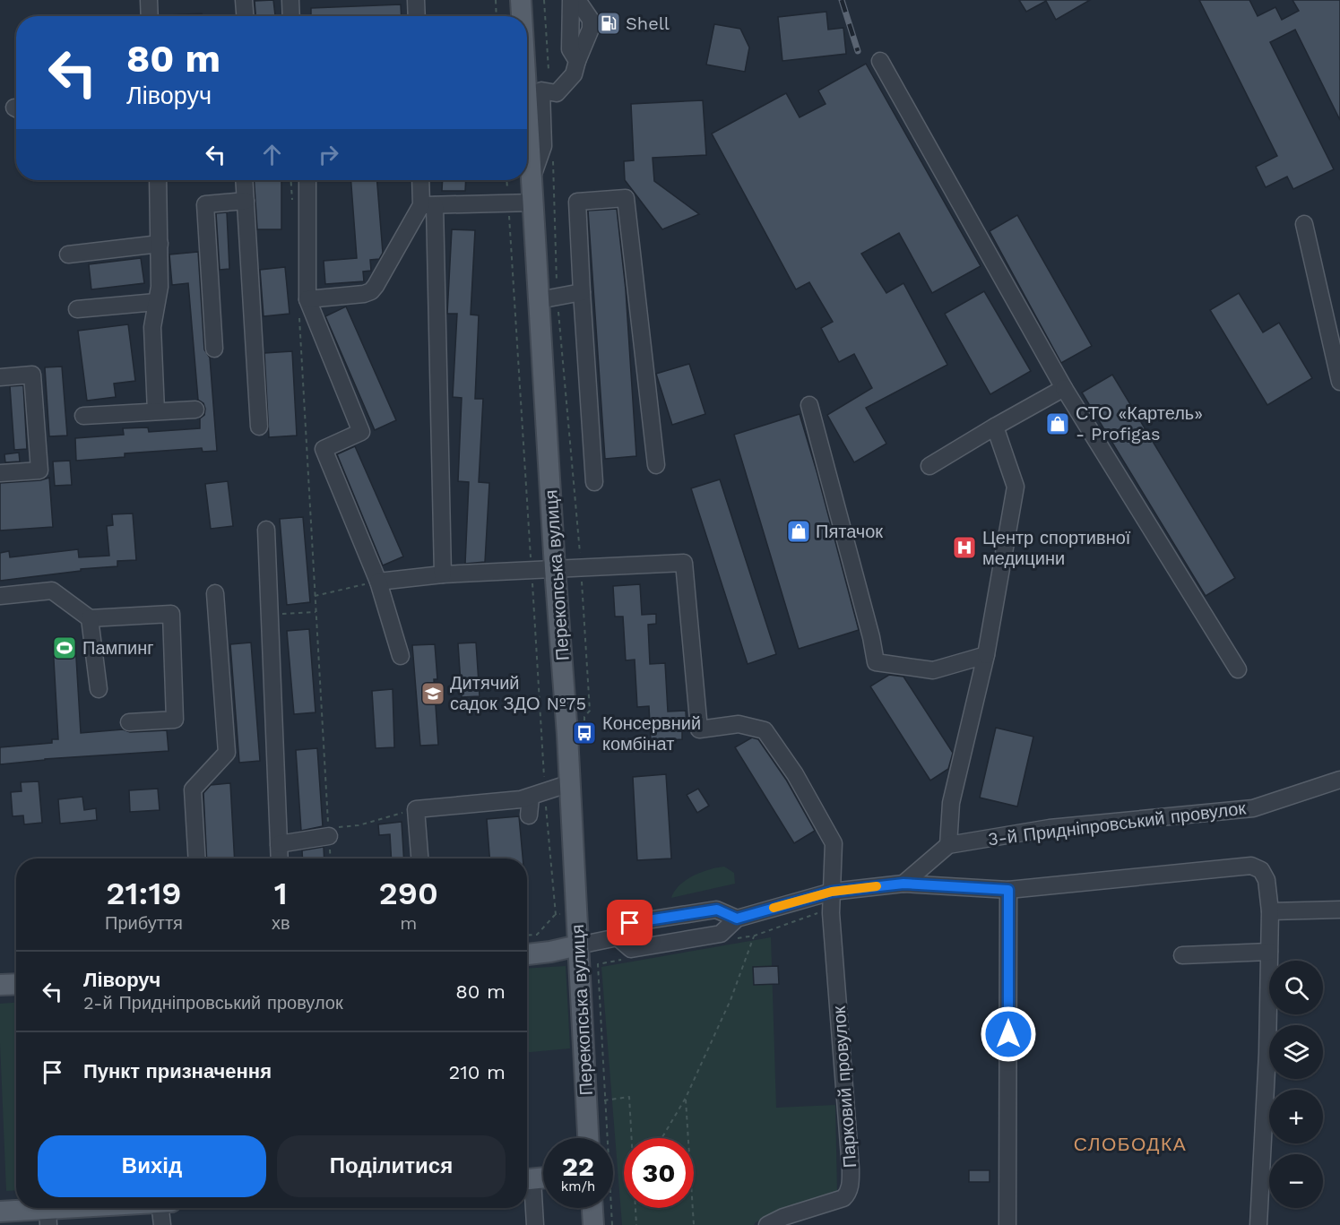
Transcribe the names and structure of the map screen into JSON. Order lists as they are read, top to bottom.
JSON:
{
  "streets": {
    "main road": ["Перекопська вулиця"],
    "street": ["3-й Придніпровський провулок", "Парковий провулок"]
  },
  "districts": ["СЛОБОДКА"],
  "places": {
    "fuel station": ["Shell"],
    "shop": ["СТО «Картель» - Profigas", "Пятачок"],
    "hospital": ["Центр спортивної медицини"],
    "sports": ["Пампинг"],
    "school or university": ["Дитячий садок ЗДО №75"],
    "bus stop": ["Консервний комбінат"]
  },
  "page": {
    "turn": ["80 m", "Ліворуч"],
    "eta": [
      "21:19",
      "Прибуття",
      "1",
      "хв",
      "290",
      "m"
    ],
    "list": [
      {
        "name": "Ліворуч",
        "note": "2-й Придніпровський провулок",
        "value": "80 m"
      },
      {
        "name": "Пункт призначення",
        "value": "210 m"
      }
    ],
    "map_buttons": ["+", "−"],
    "buttons": ["Вихід", "Поділитися"],
    "speed": "22 km/h",
    "limit": "30"
  }
}
